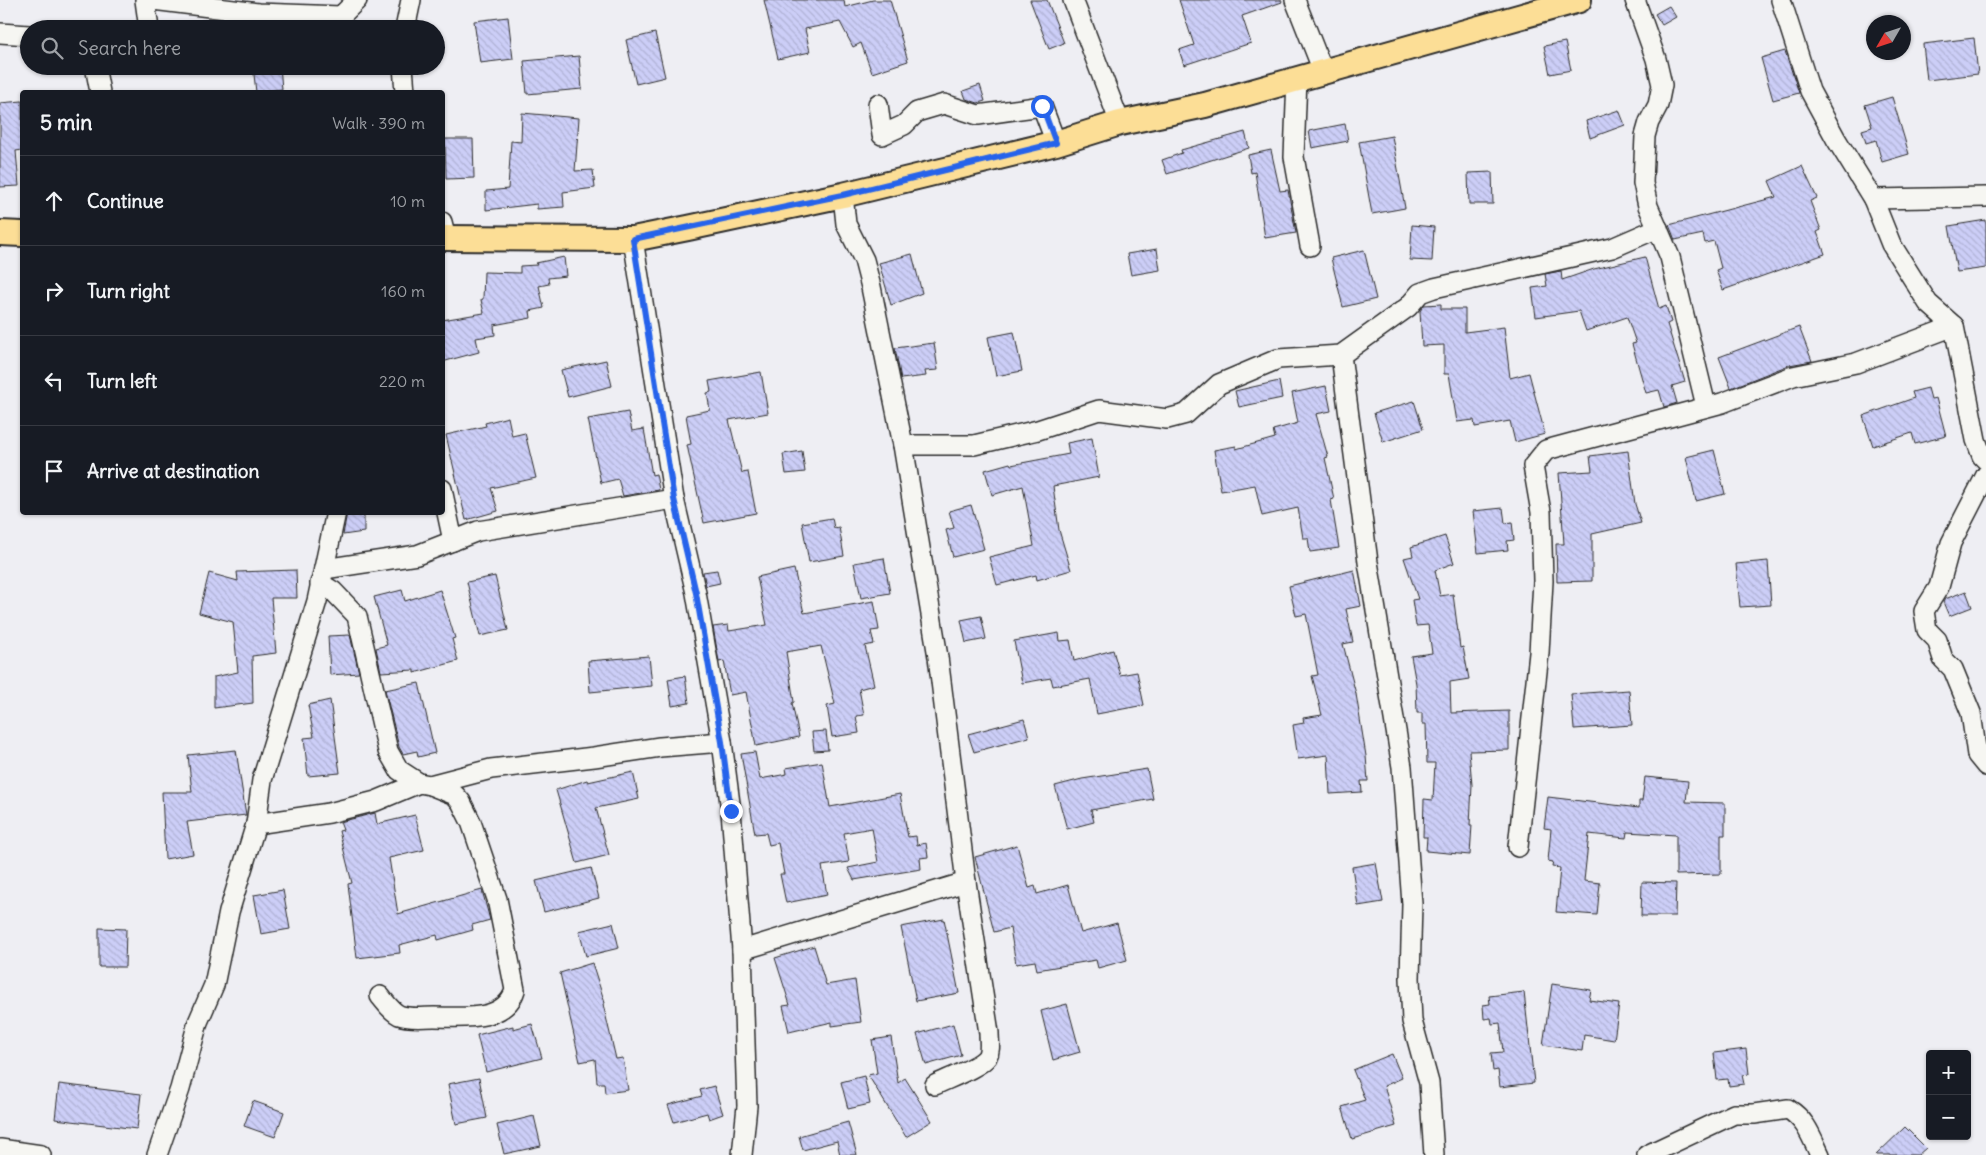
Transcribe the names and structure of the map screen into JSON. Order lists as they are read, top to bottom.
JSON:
{
  "north": "bottom left",
  "page": {
    "search": "Search here",
    "heading": ["5 min", "Walk · 390 m"],
    "list": [
      ["Continue", "10 m"],
      ["Turn right", "160 m"],
      ["Turn left", "220 m"],
      "Arrive at destination"
    ],
    "map_buttons": ["+", "−"]
  }
}
